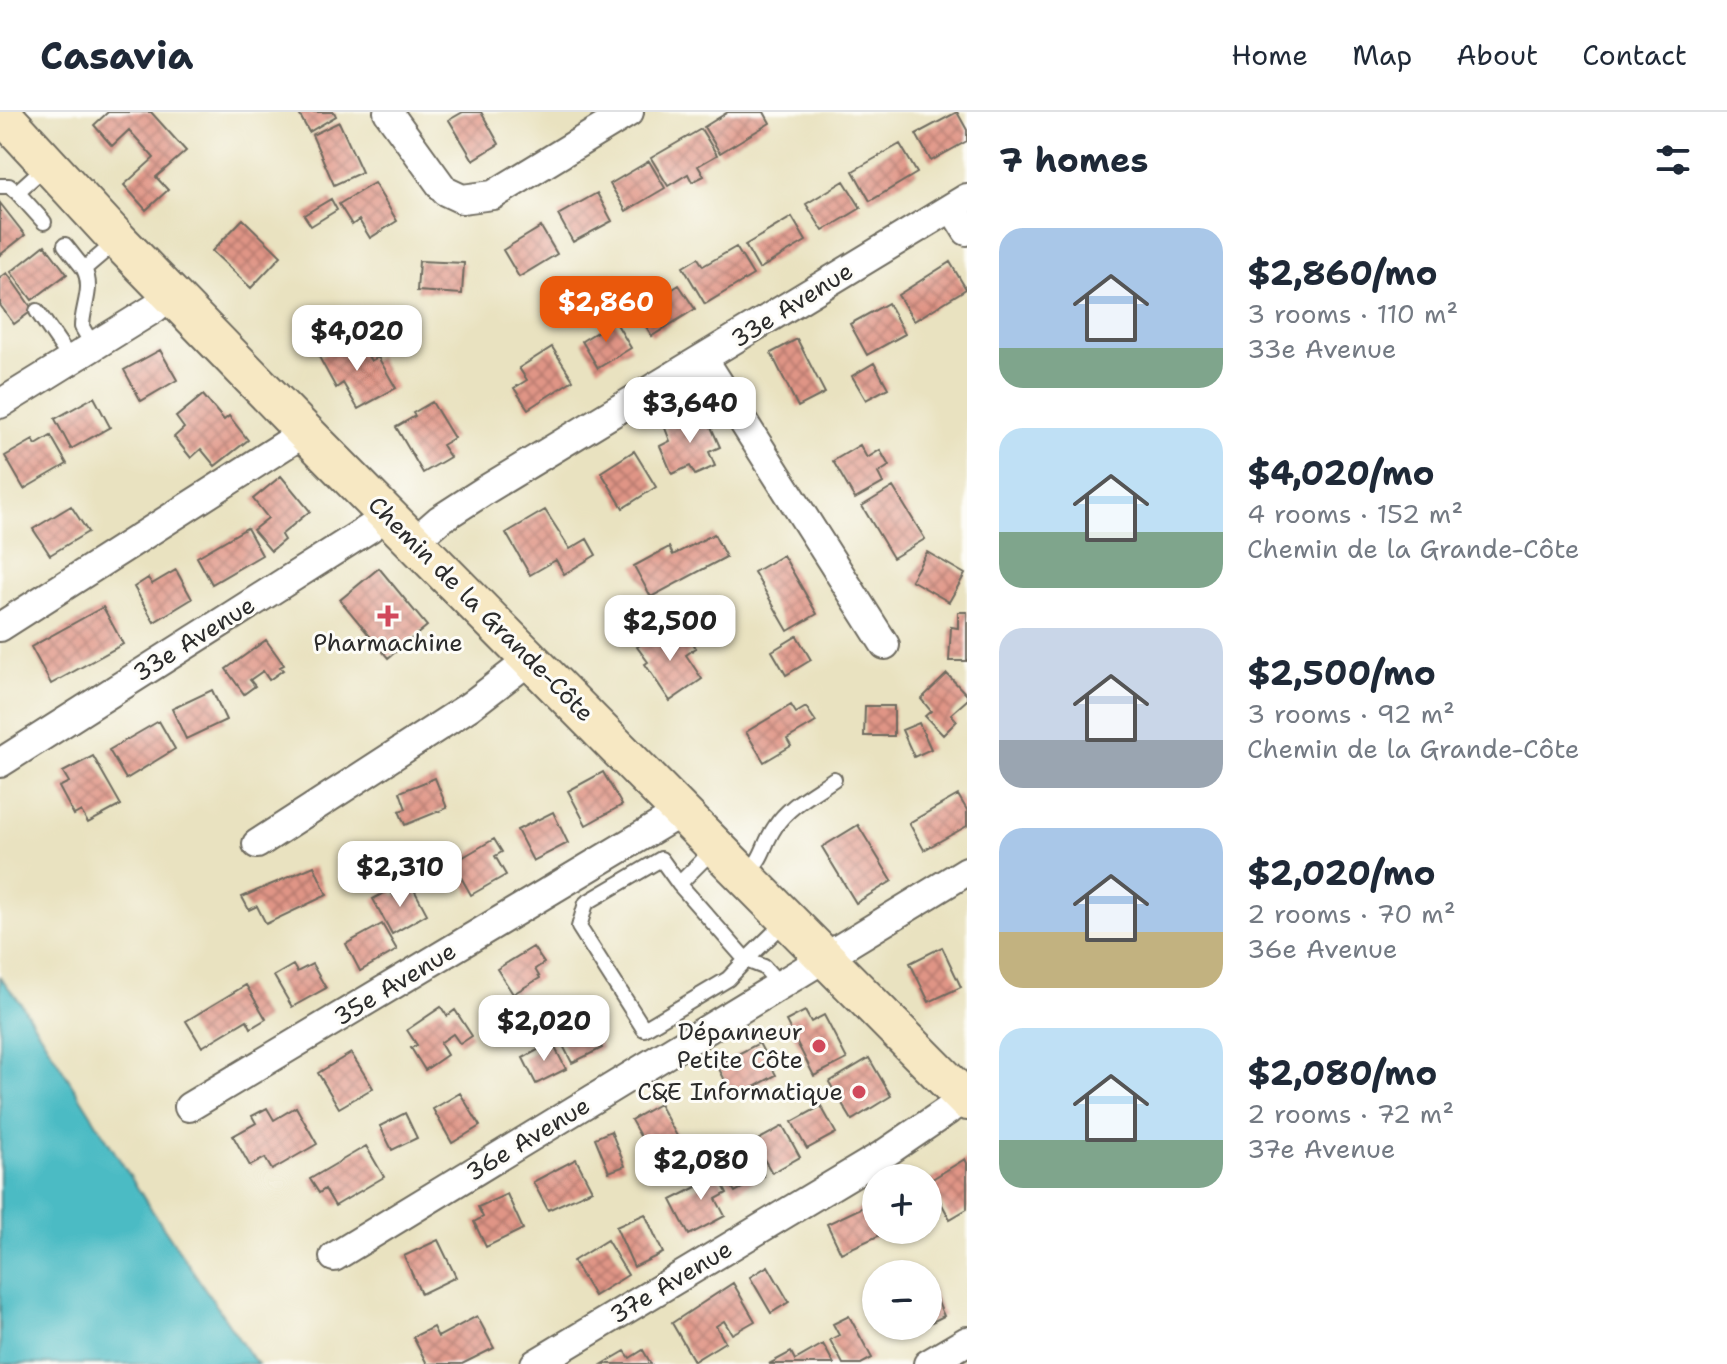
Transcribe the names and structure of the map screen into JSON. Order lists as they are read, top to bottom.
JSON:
{
  "streets": {
    "main road": ["Chemin de la Grande-Côte"],
    "street": [
      "33e Avenue",
      "35e Avenue",
      "36e Avenue",
      "37e Avenue"
    ]
  },
  "crossings": [
    ["33e Avenue", "Chemin de la Grande-Côte"],
    ["Chemin de la Grande-Côte", "35e Avenue"],
    ["Chemin de la Grande-Côte", "36e Avenue"],
    ["Chemin de la Grande-Côte", "37e Avenue"]
  ],
  "places": {
    "health": ["Pharmachine"],
    "other": ["Dépanneur Petite Côte", "C&E Informatique"]
  },
  "page": {
    "header": "Casavia",
    "nav": [
      "Home",
      "Map",
      "About",
      "Contact"
    ],
    "heading": "7 homes",
    "list": [
      {
        "name": "$2,860/mo",
        "note": "3 rooms · 110 m² · 33e Avenue"
      },
      {
        "name": "$4,020/mo",
        "note": "4 rooms · 152 m² · Chemin de la Grande-Côte"
      },
      {
        "name": "$2,500/mo",
        "note": "3 rooms · 92 m² · Chemin de la Grande-Côte"
      },
      {
        "name": "$2,020/mo",
        "note": "2 rooms · 70 m² · 36e Avenue"
      },
      {
        "name": "$2,080/mo",
        "note": "2 rooms · 72 m² · 37e Avenue"
      }
    ],
    "price": [
      "$2,860",
      "$4,020",
      "$3,640",
      "$2,500",
      "$2,310",
      "$2,020",
      "$2,080"
    ],
    "map_buttons": ["+", "−"]
  }
}
